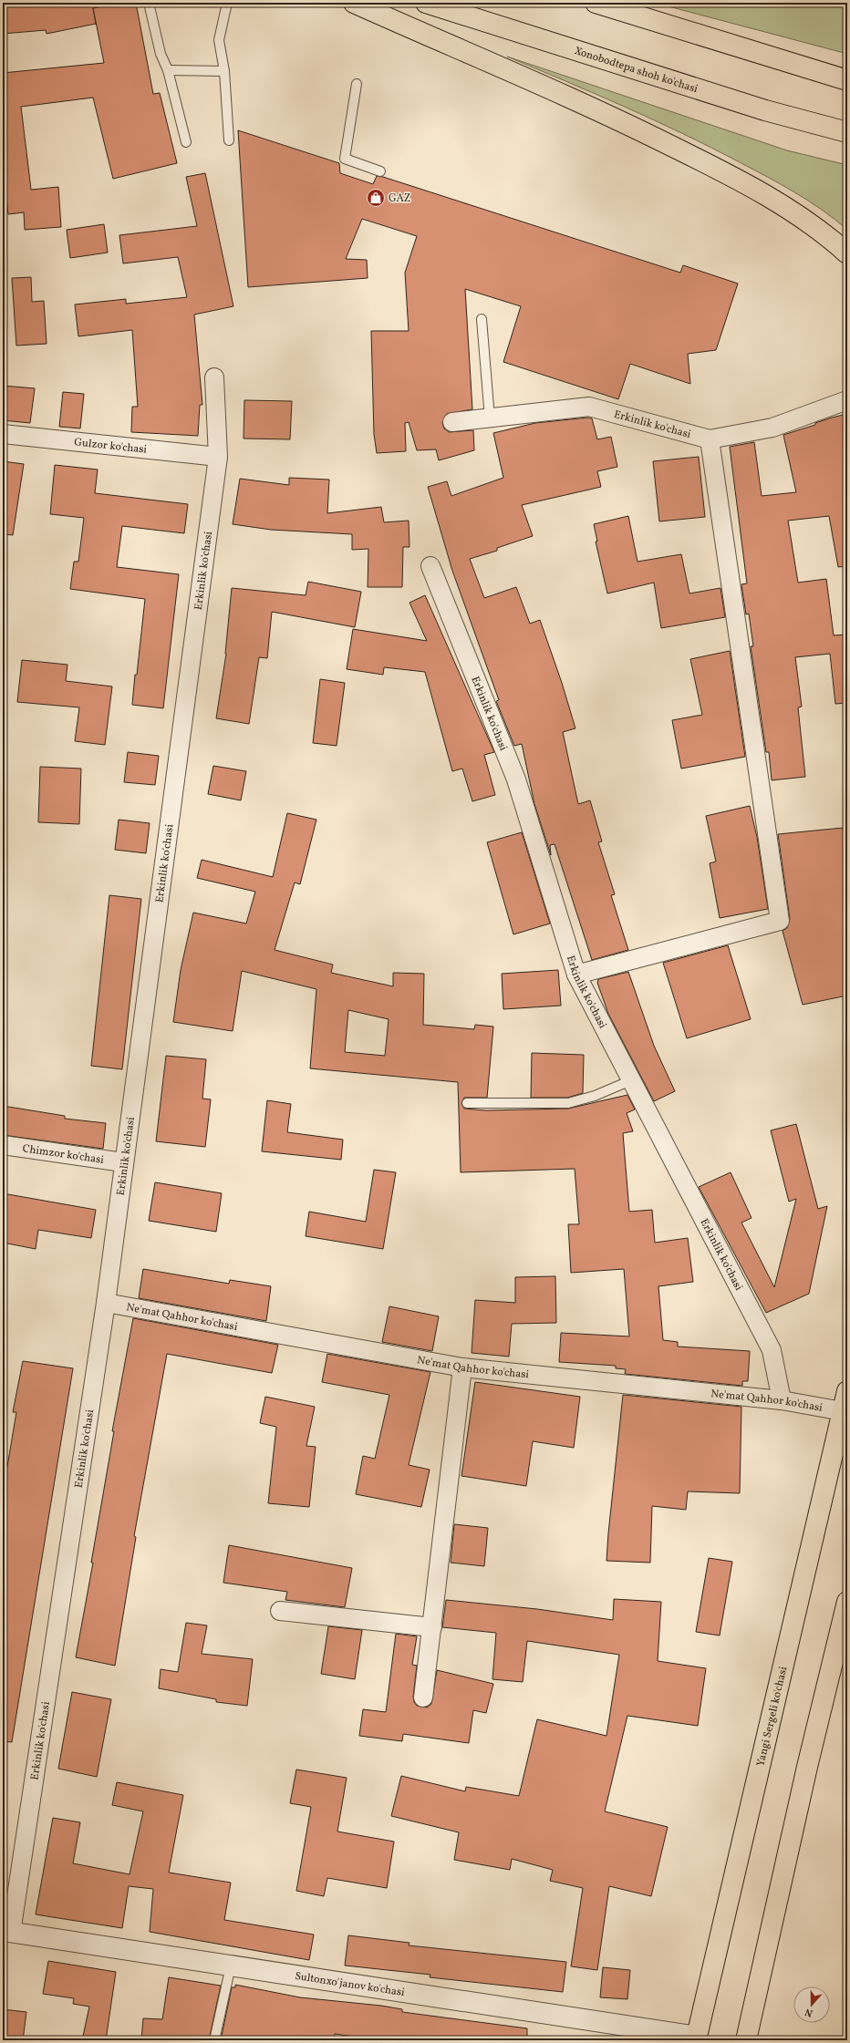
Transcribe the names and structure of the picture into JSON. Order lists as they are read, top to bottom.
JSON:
{
  "streets": {
    "main road": ["Xonobodtepa shoh ko'chasi", "Yangi Sergeli ko'chasi"],
    "street": [
      "Erkinlik ko'chasi",
      "Gulzor ko'chasi",
      "Chimzor ko'chasi",
      "Ne'mat Qahhor ko'chasi",
      "Sultonxo'janov ko'chasi"
    ]
  },
  "crossings": [
    ["Erkinlik ko'chasi", "Gulzor ko'chasi"],
    ["Erkinlik ko'chasi", "Chimzor ko'chasi"],
    ["Erkinlik ko'chasi", "Ne'mat Qahhor ko'chasi"],
    ["Erkinlik ko'chasi", "Sultonxo'janov ko'chasi"],
    ["Ne'mat Qahhor ko'chasi", "Yangi Sergeli ko'chasi"],
    ["Yangi Sergeli ko'chasi", "Sultonxo'janov ko'chasi"]
  ],
  "places": {
    "shop": ["GAZ"]
  },
  "north": "bottom"
}
